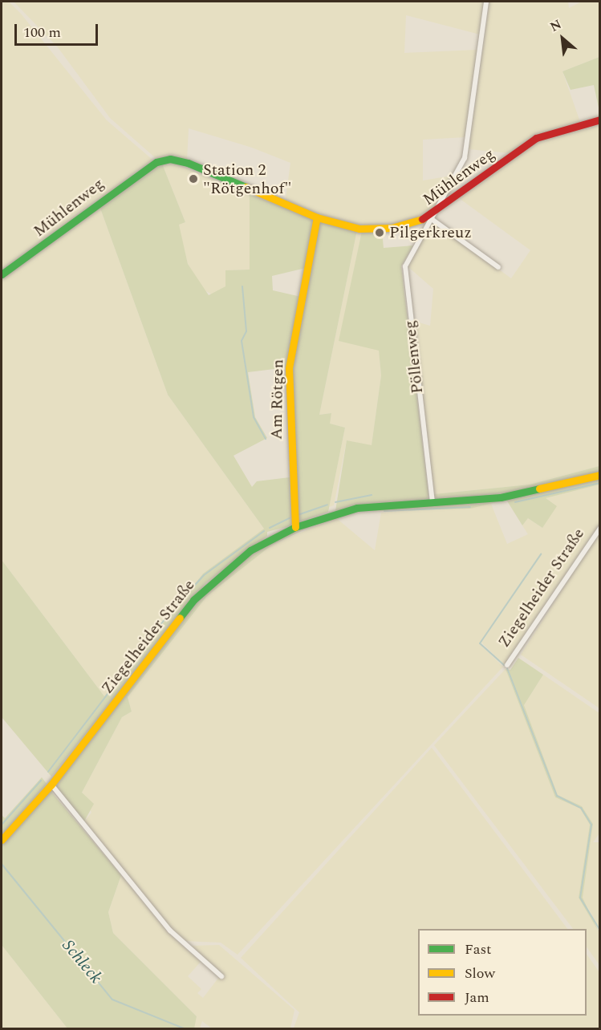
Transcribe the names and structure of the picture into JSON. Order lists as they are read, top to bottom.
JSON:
{
  "streets": {
    "street": [
      "Mühlenweg",
      "Pöllenweg",
      "Am Rötgen",
      "Ziegelheider Straße"
    ]
  },
  "crossings": [
    ["Mühlenweg", "Pöllenweg"],
    ["Mühlenweg", "Am Rötgen"],
    ["Pöllenweg", "Ziegelheider Straße"],
    ["Am Rötgen", "Ziegelheider Straße"]
  ],
  "water": ["Schleck"],
  "places": ["Station 2 \"Rötgenhof\"", "Pilgerkreuz"],
  "legend": ["Fast", "Slow", "Jam"],
  "scale_bar": "100 m",
  "north": "top left"
}
